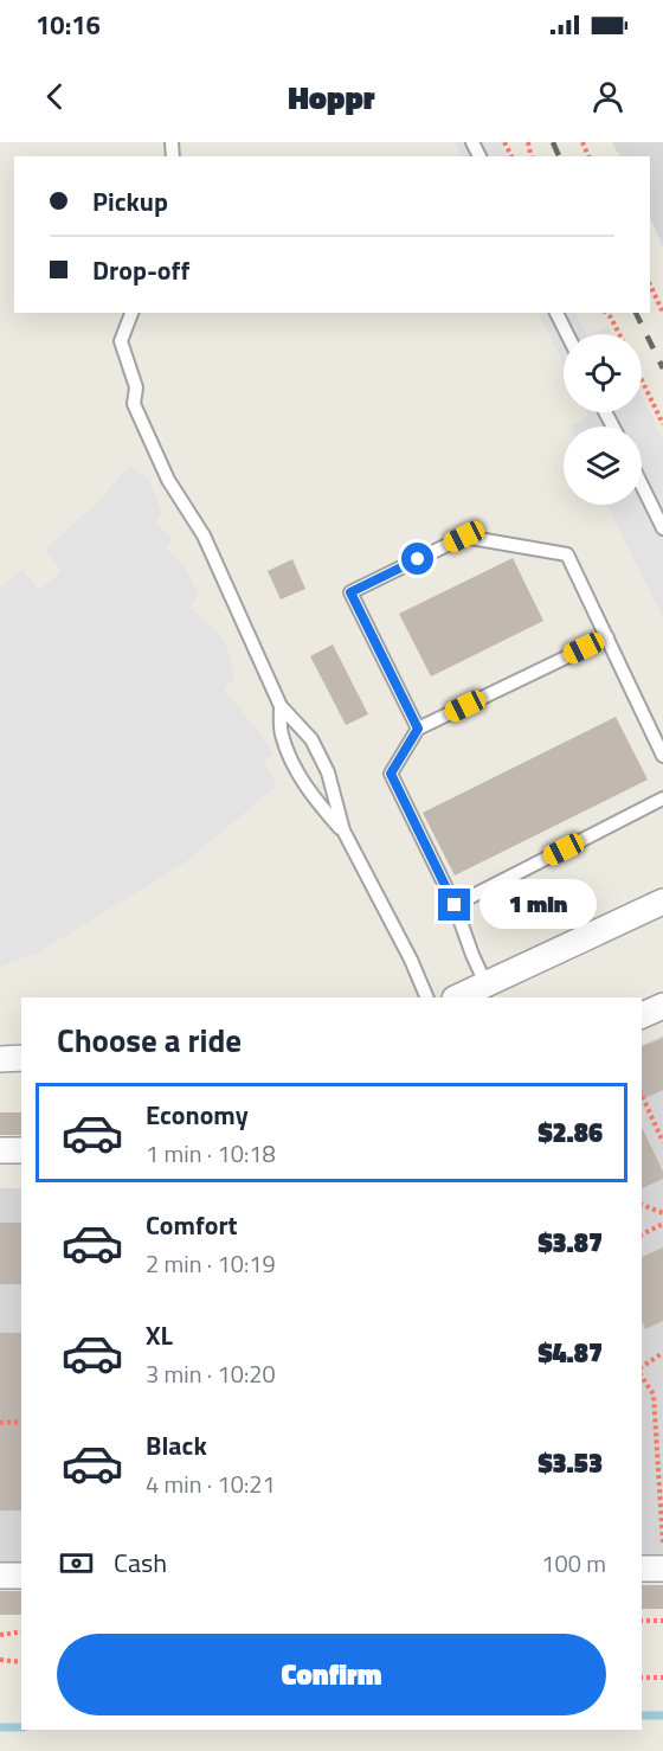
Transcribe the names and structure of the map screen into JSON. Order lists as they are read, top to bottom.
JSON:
{
  "page": {
    "status": "10:16",
    "header": "Hoppr",
    "banner": ["Pickup", "Drop-off"],
    "bubble": "1 min",
    "heading": "Choose a ride",
    "list": [
      {
        "name": "Economy",
        "note": "1 min · 10:18",
        "value": "$2.86"
      },
      {
        "name": "Comfort",
        "note": "2 min · 10:19",
        "value": "$3.87"
      },
      {
        "name": "XL",
        "note": "3 min · 10:20",
        "value": "$4.87"
      },
      {
        "name": "Black",
        "note": "4 min · 10:21",
        "value": "$3.53"
      }
    ],
    "pay": ["Cash", "100 m"],
    "buttons": "Confirm"
  }
}
